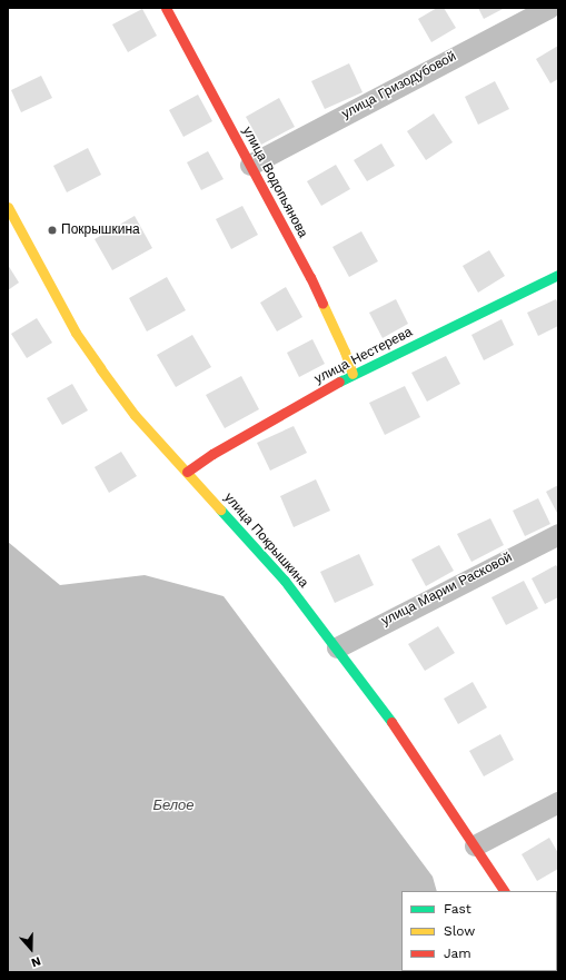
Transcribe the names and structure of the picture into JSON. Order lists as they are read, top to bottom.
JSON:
{
  "streets": {
    "street": [
      "улица Гризодубовой",
      "улица Водопьянова",
      "улица Нестерева",
      "улица Покрышкина",
      "улица Марии Расковой"
    ]
  },
  "crossings": [
    ["улица Гризодубовой", "улица Водопьянова"],
    ["улица Водопьянова", "улица Нестерева"],
    ["улица Нестерева", "улица Покрышкина"],
    ["улица Покрышкина", "улица Марии Расковой"]
  ],
  "water": ["Белое"],
  "places": ["Покрышкина"],
  "legend": ["Fast", "Slow", "Jam"],
  "north": "bottom"
}
